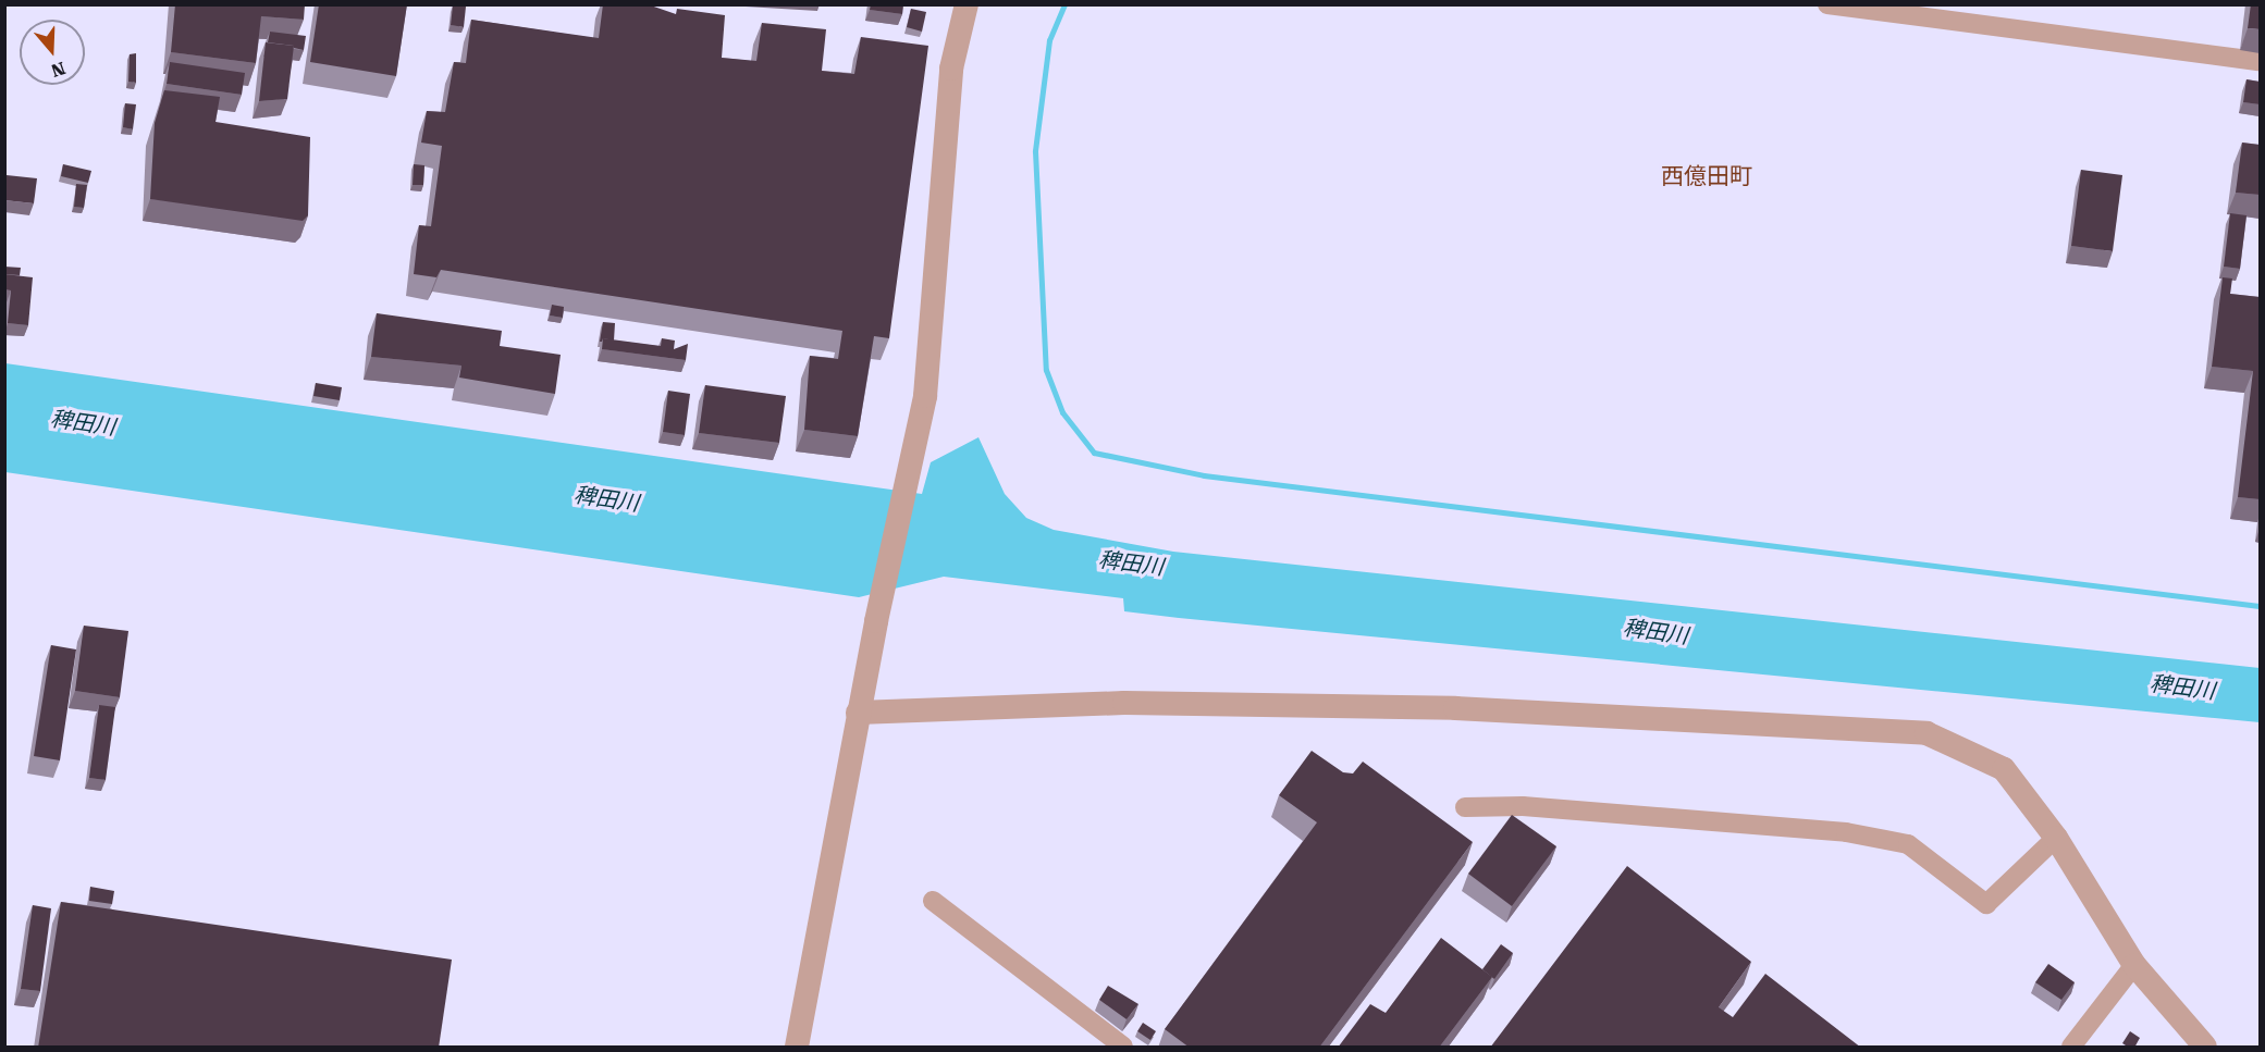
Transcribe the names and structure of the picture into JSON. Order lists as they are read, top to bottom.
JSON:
{
  "districts": ["西億田町"],
  "water": ["稗田川"],
  "north": "bottom"
}
